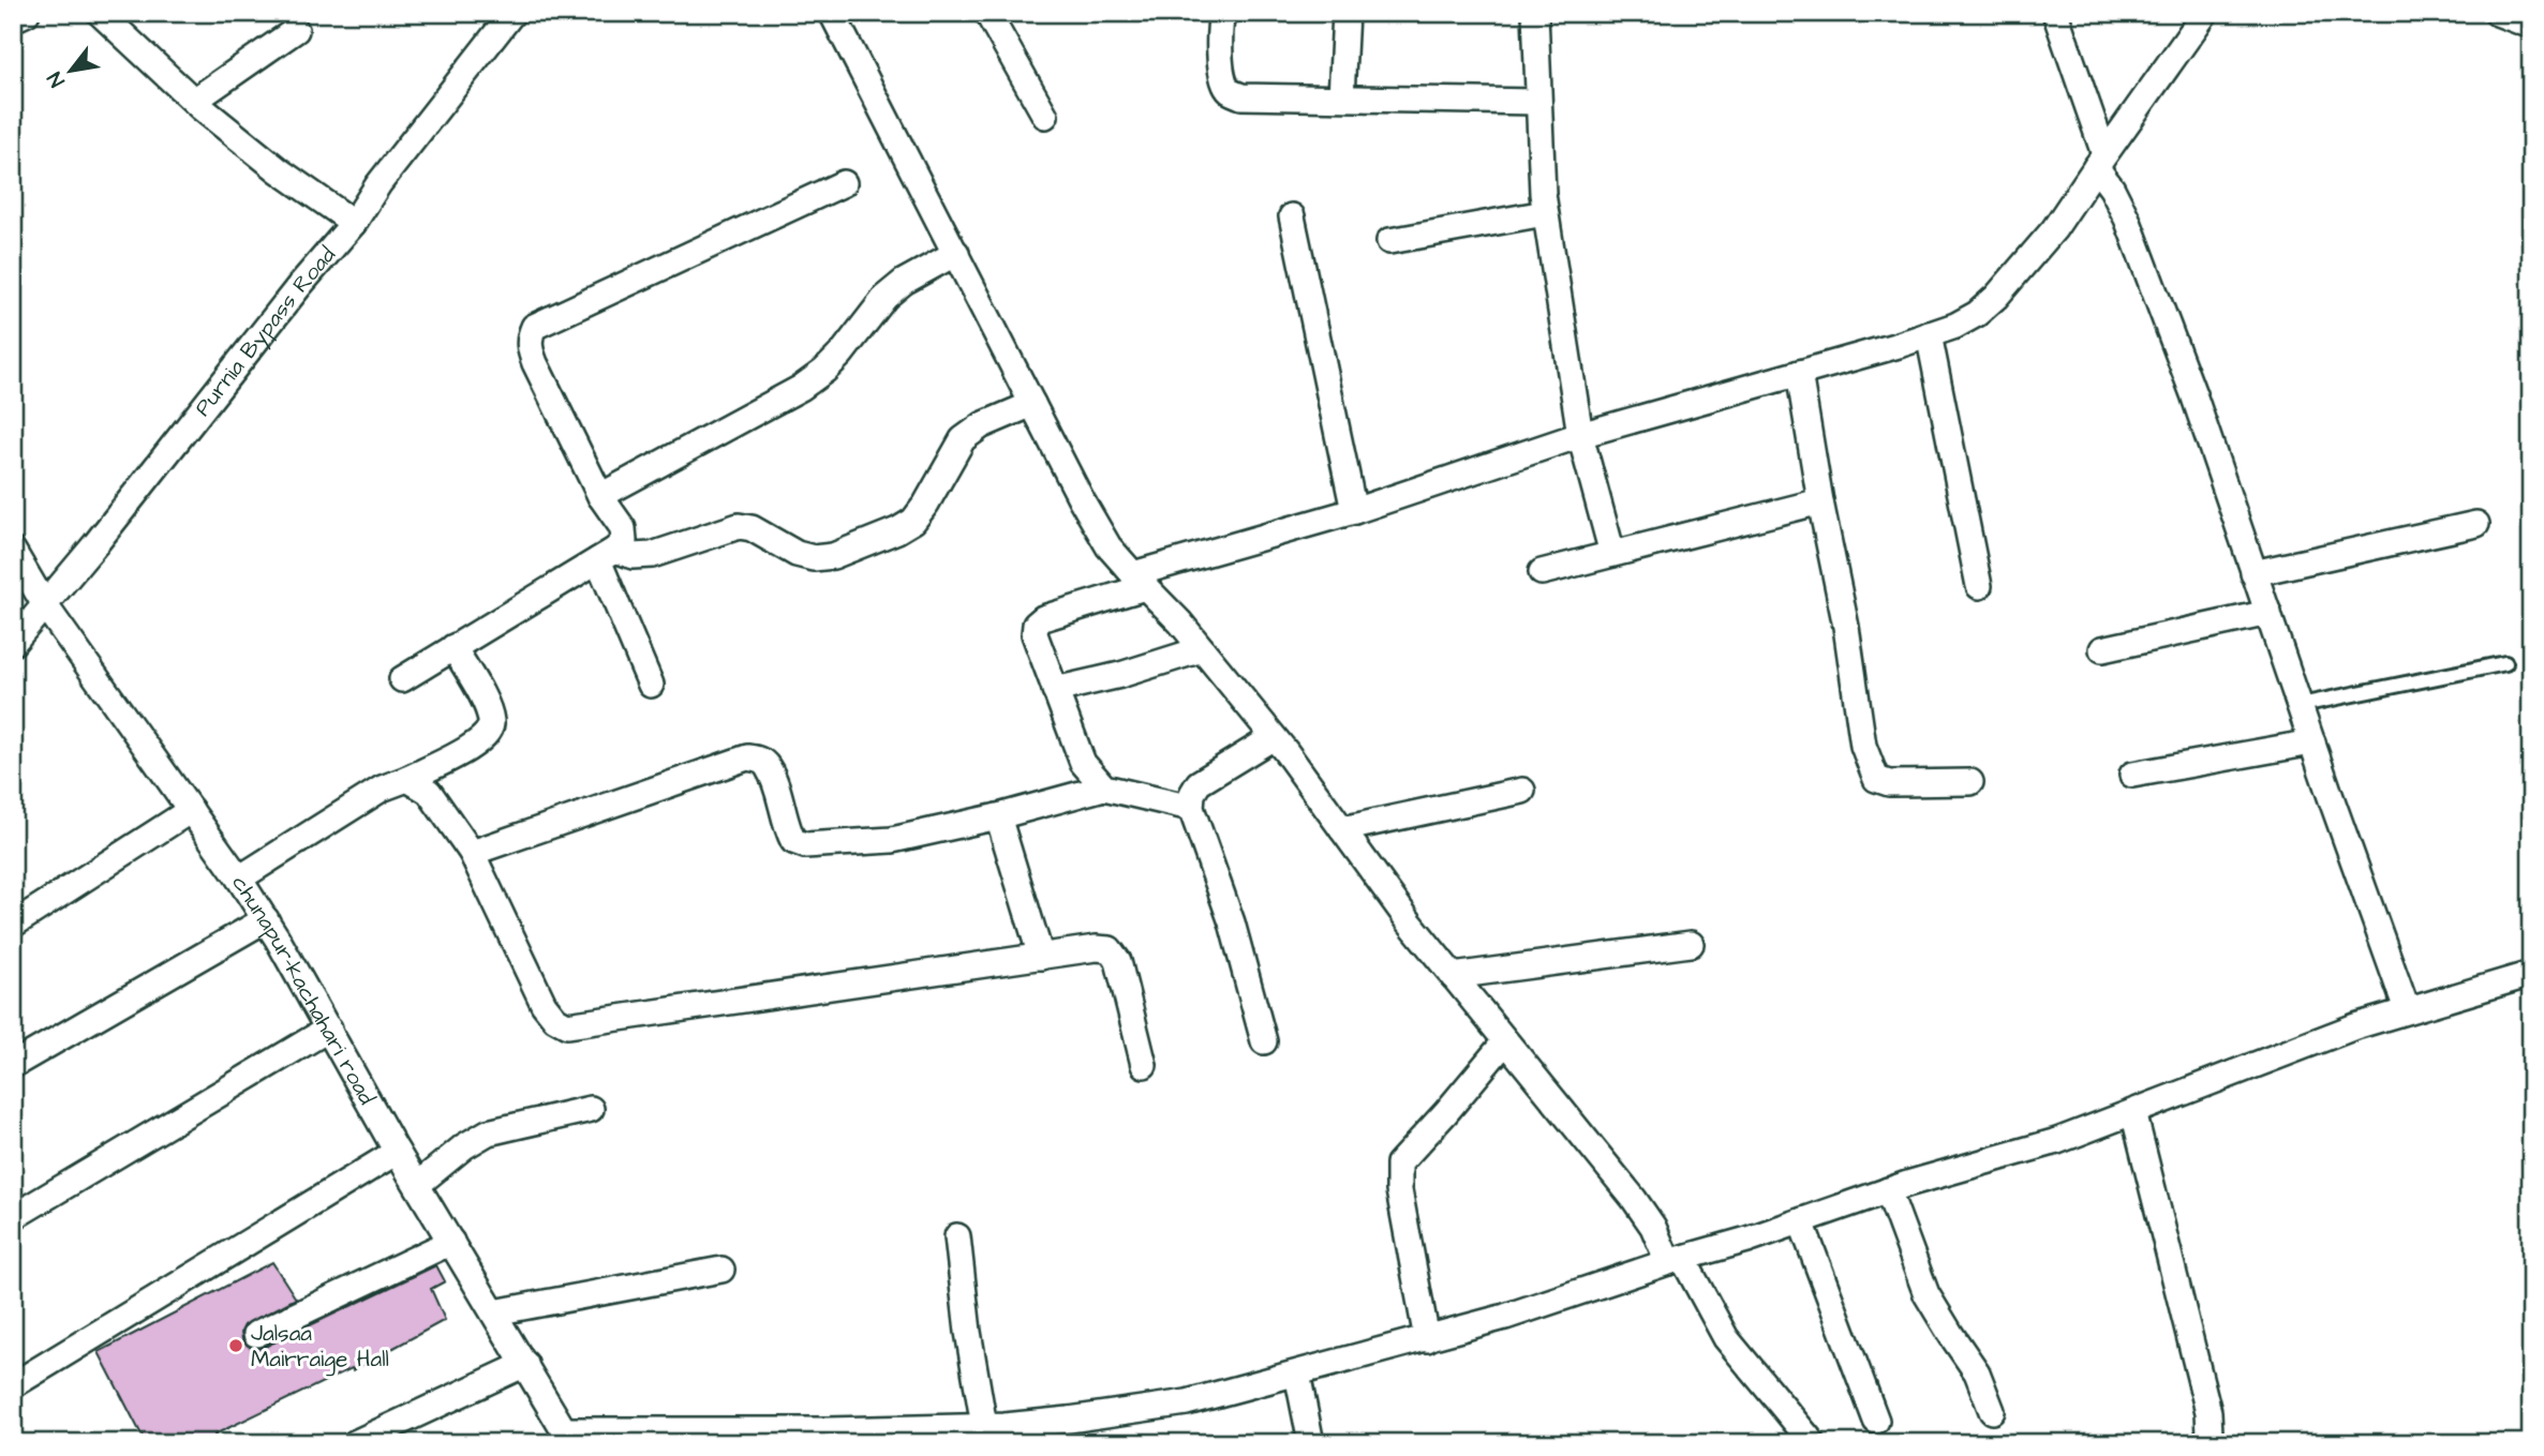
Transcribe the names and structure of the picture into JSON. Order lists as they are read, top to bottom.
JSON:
{
  "streets": {
    "street": ["Purnia Bypass Road", "chunapur-kachahari road"]
  },
  "crossings": [
    ["Purnia Bypass Road", "chunapur-kachahari road"]
  ],
  "places": ["Jalsaa Mairraige Hall"],
  "north": "bottom left"
}
